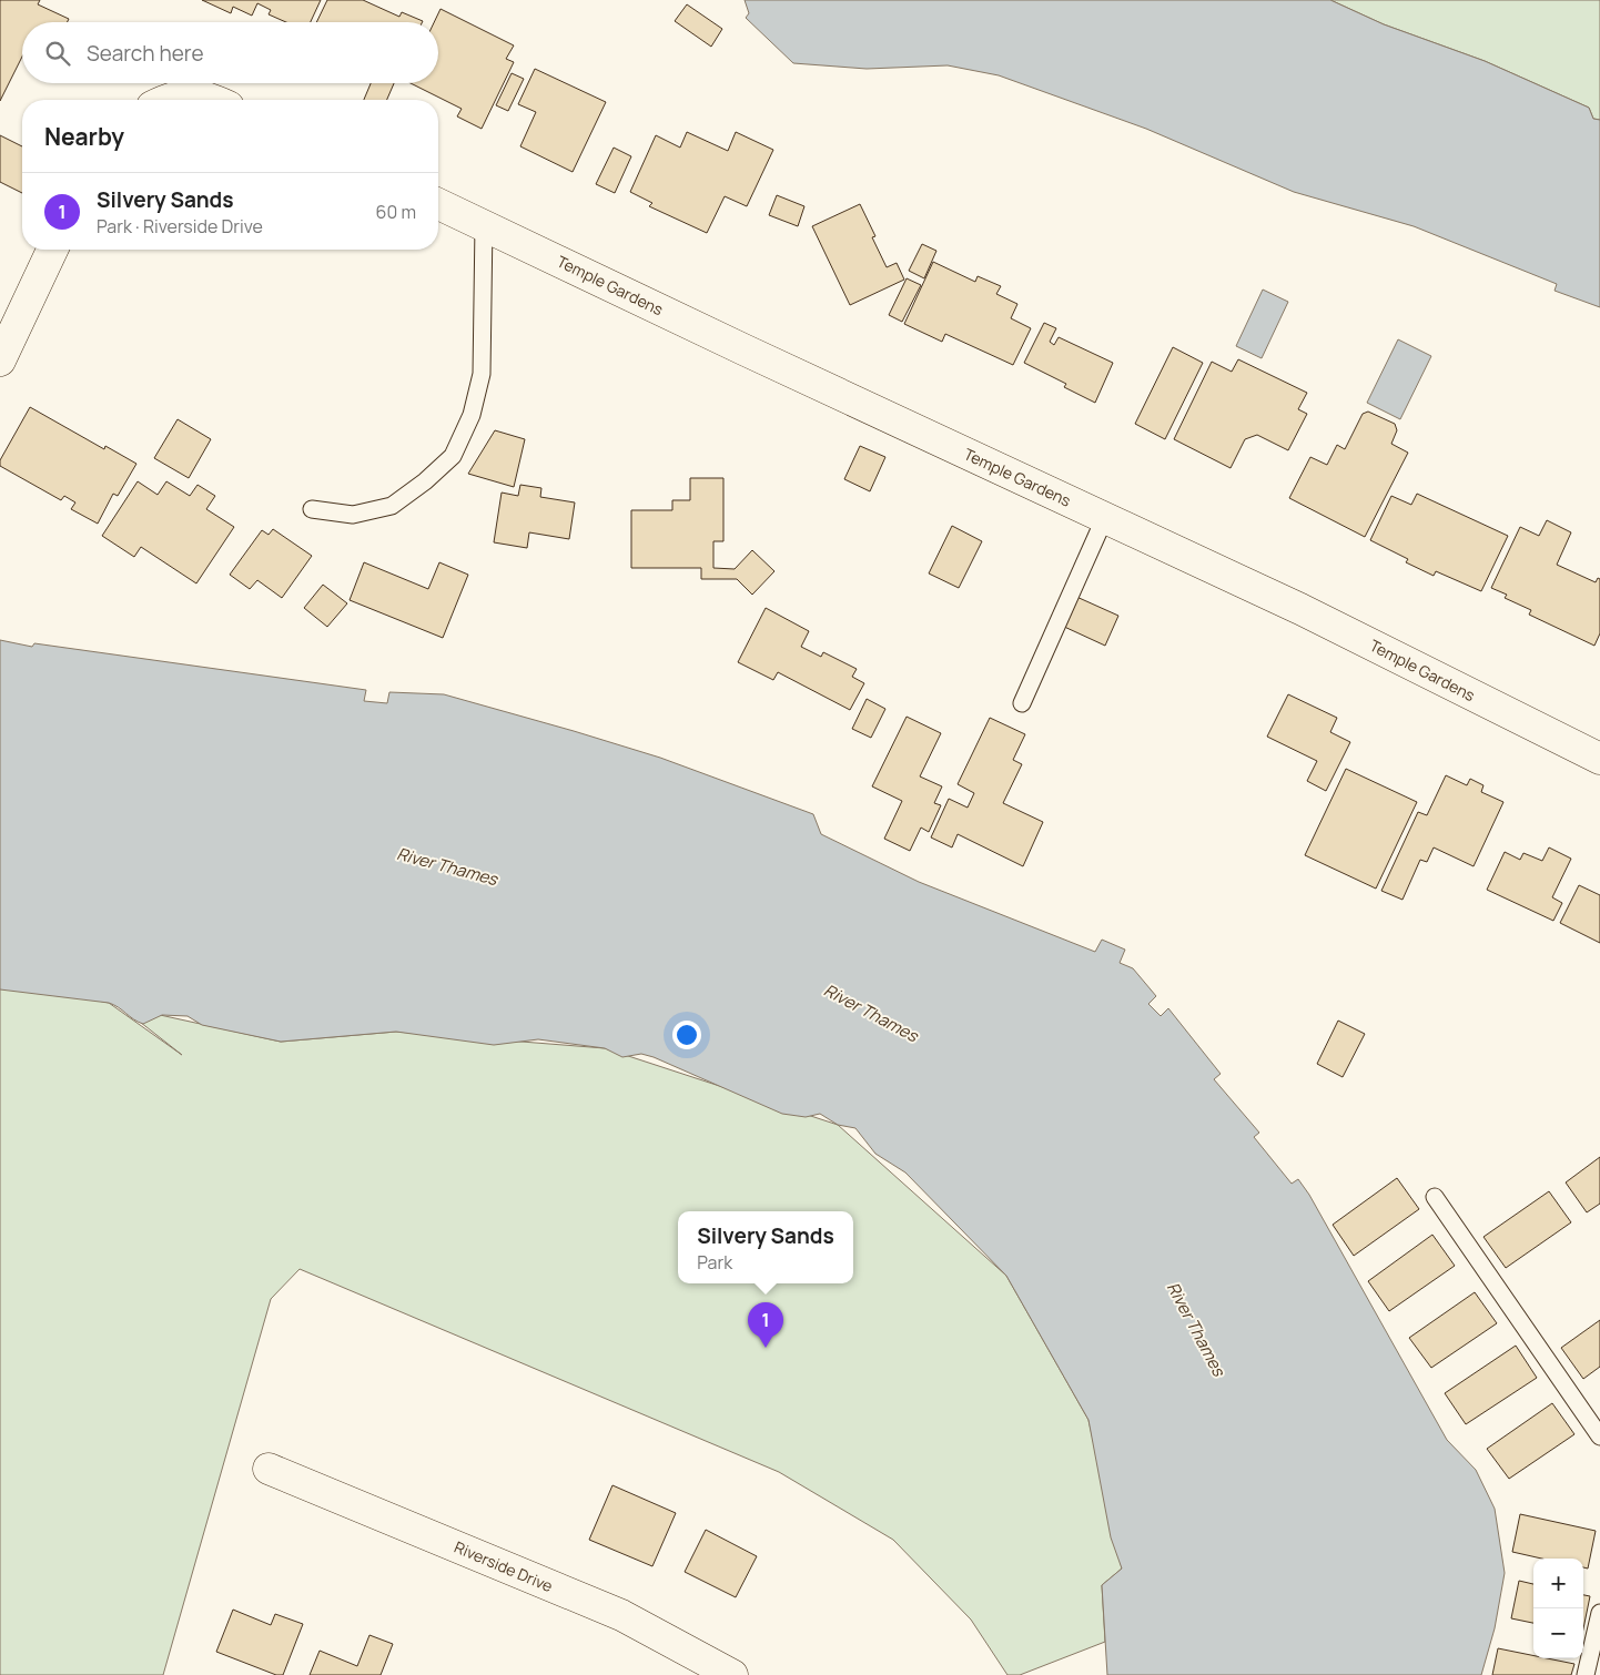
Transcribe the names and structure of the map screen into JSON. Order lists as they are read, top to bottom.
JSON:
{
  "streets": {
    "street": ["Temple Gardens", "Riverside Drive"]
  },
  "water": ["River Thames"],
  "page": {
    "search": "Search here",
    "heading": "Nearby",
    "list": [
      {
        "mark": "1",
        "name": "Silvery Sands",
        "note": "Park · Riverside Drive",
        "value": "60 m"
      }
    ],
    "popup": ["Silvery Sands", "Park"],
    "pins": "1",
    "map_buttons": ["+", "−"]
  }
}
